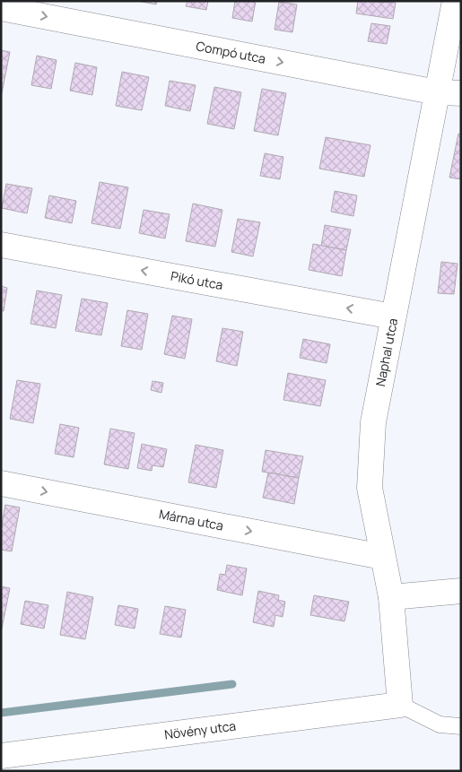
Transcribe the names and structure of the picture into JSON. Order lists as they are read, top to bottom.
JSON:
{
  "streets": {
    "street": [
      "Compó utca",
      "Pikó utca",
      "Naphal utca",
      "Márna utca",
      "Növény utca"
    ]
  },
  "crossings": [
    ["Compó utca", "Naphal utca"],
    ["Pikó utca", "Naphal utca"],
    ["Naphal utca", "Márna utca"],
    ["Naphal utca", "Növény utca"]
  ],
  "one_way": ["Compó utca", "Pikó utca", "Márna utca"]
}
